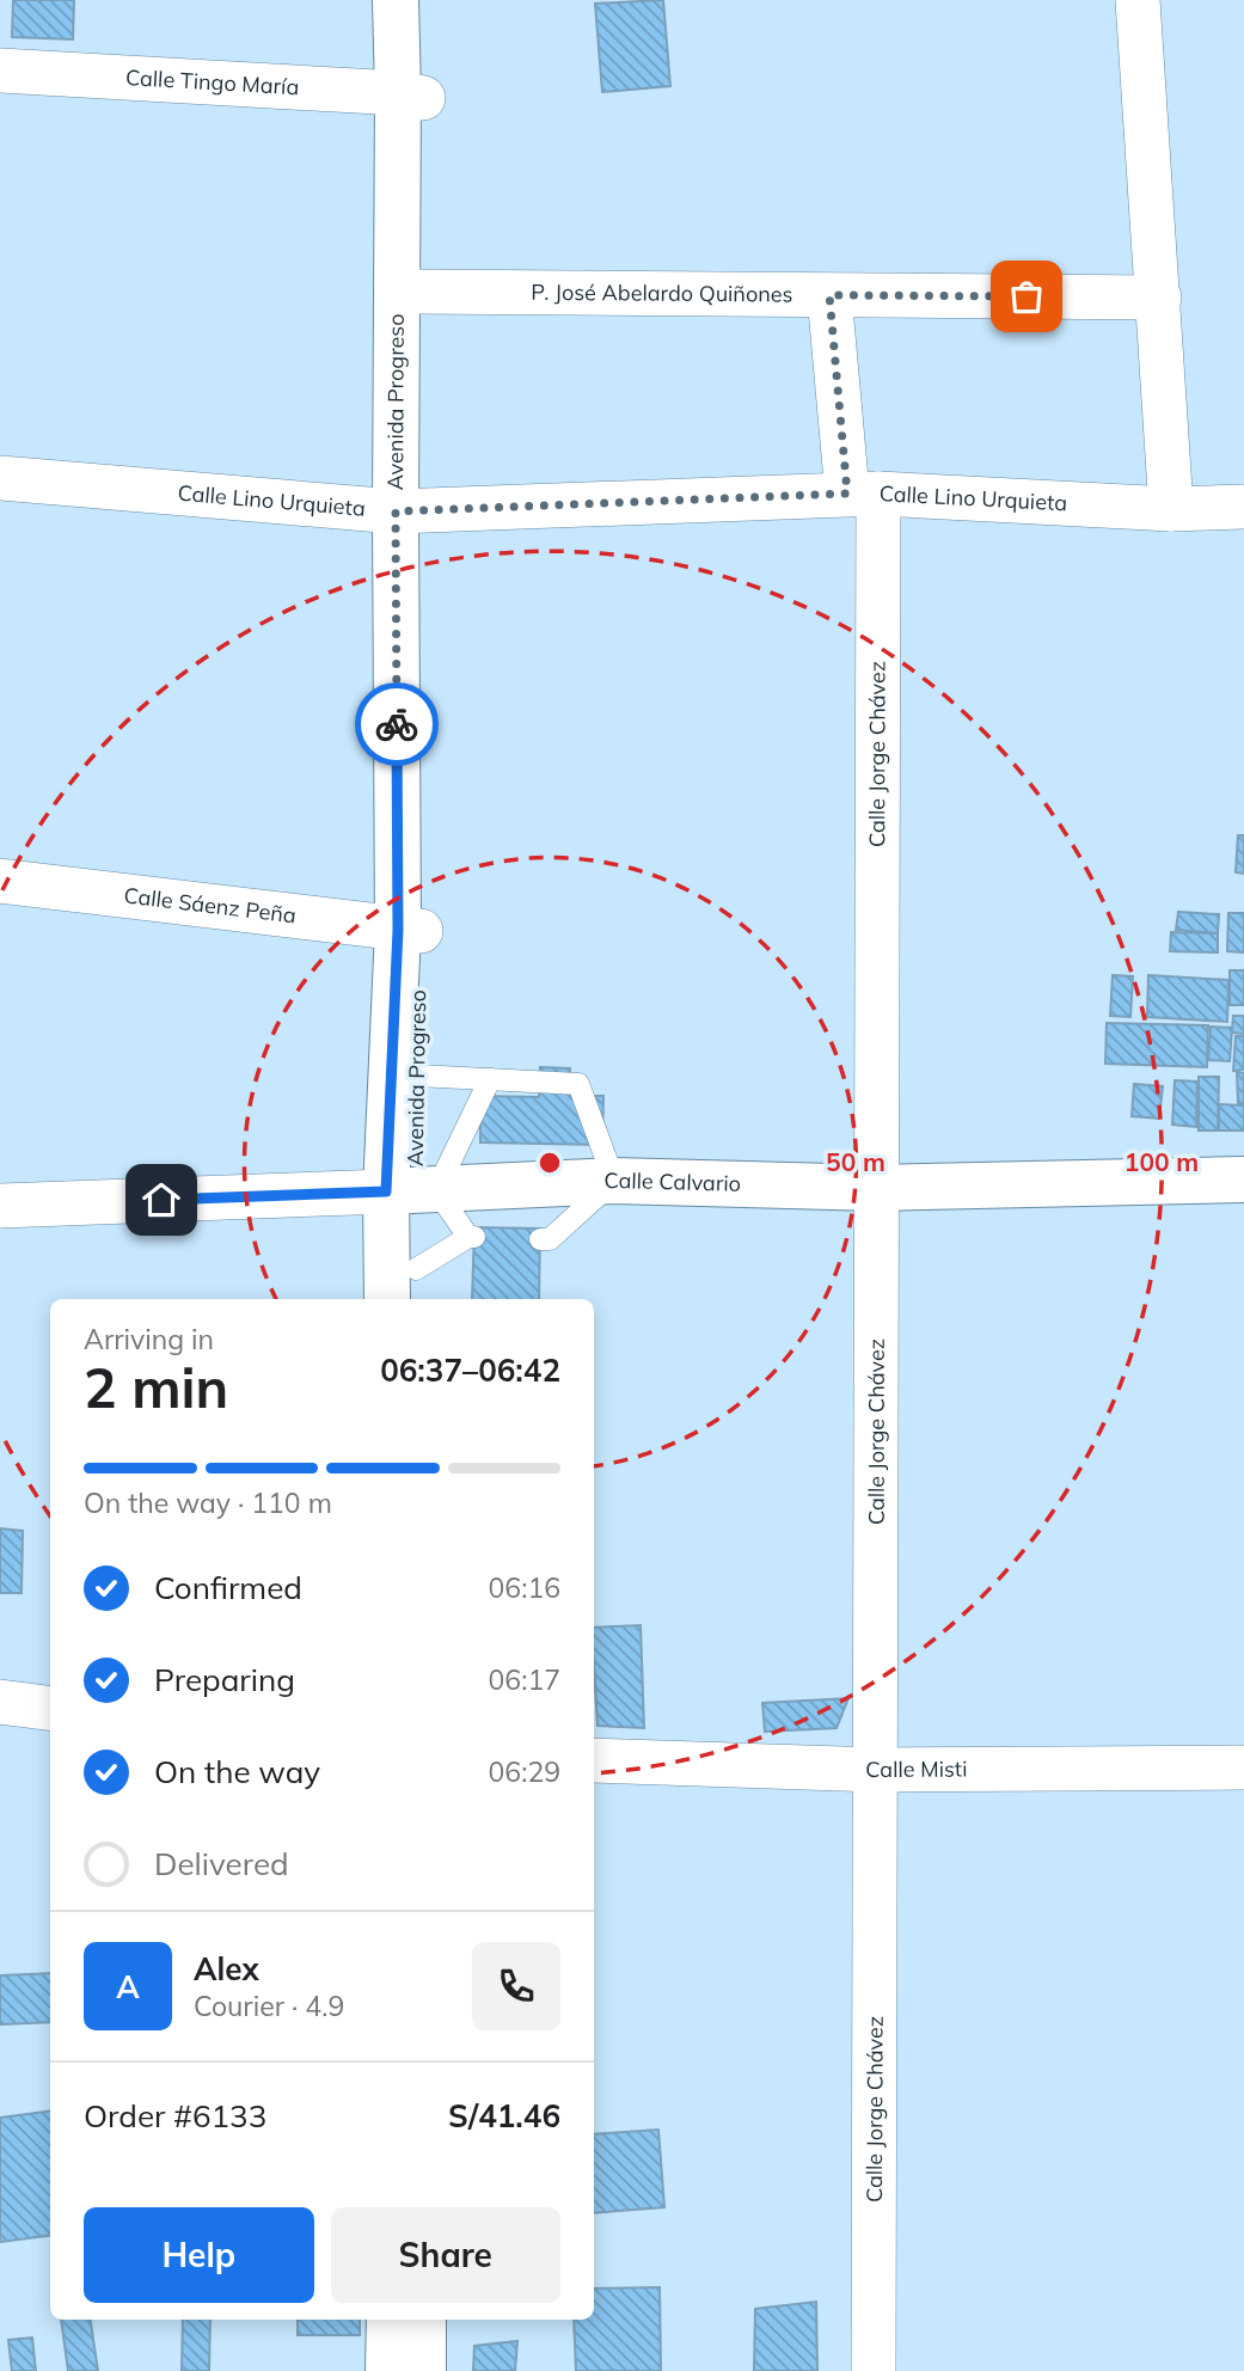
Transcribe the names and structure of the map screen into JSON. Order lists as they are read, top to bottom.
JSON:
{
  "streets": {
    "main road": ["Avenida Progreso", "Calle Calvario"],
    "street": [
      "Calle Tingo María",
      "P. José Abelardo Quiñones",
      "Calle Lino Urquieta",
      "Calle Jorge Chávez",
      "Calle Sáenz Peña",
      "Calle Misti"
    ]
  },
  "crossings": [
    ["Calle Tingo María", "Avenida Progreso"],
    ["P. José Abelardo Quiñones", "Avenida Progreso"],
    ["P. José Abelardo Quiñones", "Calle Jorge Chávez"],
    ["Avenida Progreso", "Calle Lino Urquieta"],
    ["Avenida Progreso", "Calle Sáenz Peña"],
    ["Avenida Progreso", "Calle Calvario"],
    ["Calle Lino Urquieta", "Calle Jorge Chávez"],
    ["Calle Jorge Chávez", "Calle Calvario"],
    ["Calle Jorge Chávez", "Calle Misti"]
  ],
  "page": {
    "heading": ["2 min", "Arriving in", "06:37–06:42"],
    "panel": [
      "Alex",
      "Courier · 4.9",
      "Order #6133",
      "S/41.46"
    ],
    "bar": "On the way · 110 m",
    "list": [
      ["Confirmed", "06:16"],
      ["Preparing", "06:17"],
      ["On the way", "06:29"],
      "Delivered"
    ],
    "round": "A",
    "buttons": ["Help", "Share"]
  },
  "rings": ["50 m", "100 m"]
}
